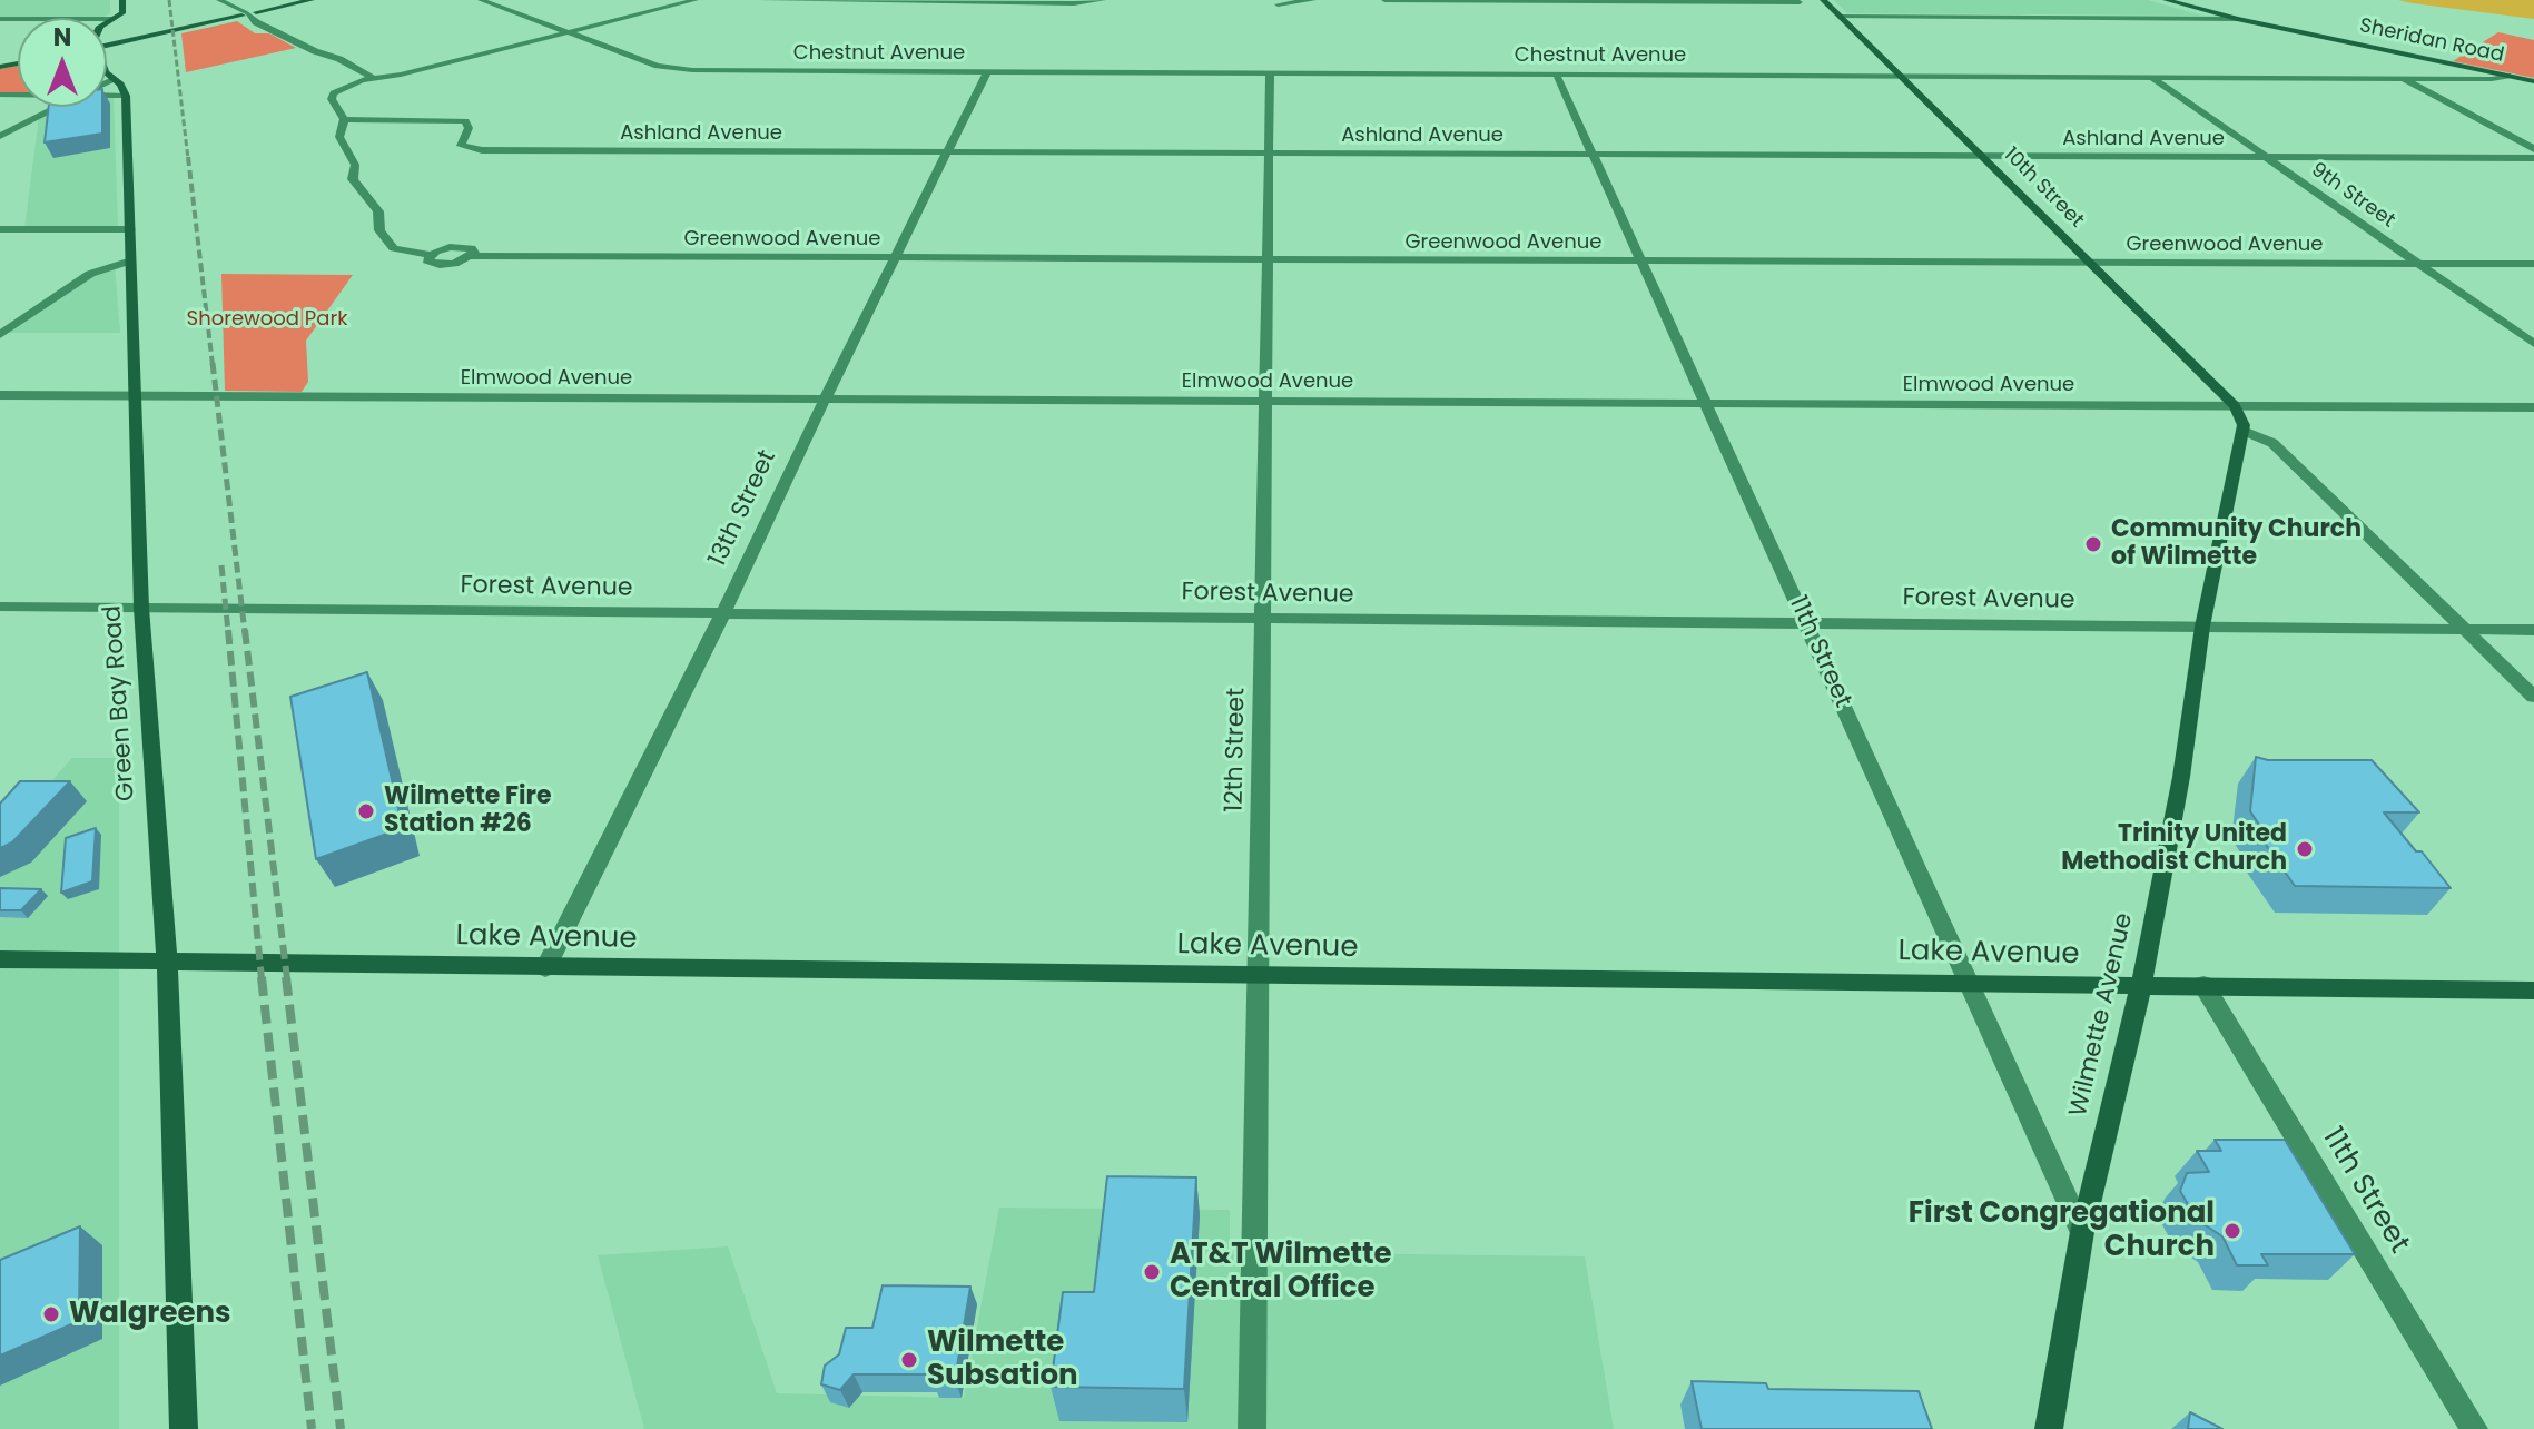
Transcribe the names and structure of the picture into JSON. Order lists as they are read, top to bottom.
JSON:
{
  "streets": {
    "street": [
      "Sheridan Road",
      "Chestnut Avenue",
      "Ashland Avenue",
      "10th Street",
      "9th Street",
      "Greenwood Avenue",
      "Elmwood Avenue",
      "13th Street",
      "Forest Avenue",
      "11th Street",
      "Green Bay Road",
      "12th Street",
      "Lake Avenue",
      "Wilmette Avenue"
    ]
  },
  "crossings": [
    ["Sheridan Road", "Chestnut Avenue"],
    ["Chestnut Avenue", "10th Street"],
    ["Chestnut Avenue", "9th Street"],
    ["Chestnut Avenue", "13th Street"],
    ["Chestnut Avenue", "11th Street"],
    ["Chestnut Avenue", "12th Street"],
    ["Ashland Avenue", "10th Street"],
    ["Ashland Avenue", "9th Street"],
    ["Ashland Avenue", "Greenwood Avenue"],
    ["Ashland Avenue", "13th Street"],
    ["Ashland Avenue", "11th Street"],
    ["Ashland Avenue", "12th Street"],
    ["10th Street", "Greenwood Avenue"],
    ["10th Street", "Elmwood Avenue"],
    ["9th Street", "Greenwood Avenue"],
    ["Greenwood Avenue", "13th Street"],
    ["Greenwood Avenue", "11th Street"],
    ["Greenwood Avenue", "12th Street"],
    ["Elmwood Avenue", "13th Street"],
    ["Elmwood Avenue", "11th Street"],
    ["Elmwood Avenue", "Green Bay Road"],
    ["Elmwood Avenue", "12th Street"],
    ["13th Street", "Forest Avenue"],
    ["13th Street", "Lake Avenue"],
    ["Forest Avenue", "11th Street"],
    ["Forest Avenue", "Green Bay Road"],
    ["Forest Avenue", "12th Street"],
    ["Forest Avenue", "Wilmette Avenue"],
    ["11th Street", "Lake Avenue"],
    ["11th Street", "Wilmette Avenue"],
    ["Green Bay Road", "Lake Avenue"],
    ["12th Street", "Lake Avenue"],
    ["Lake Avenue", "Wilmette Avenue"]
  ],
  "parks": ["Shorewood Park"],
  "places": [
    "Community Church of Wilmette",
    "Wilmette Fire Station #26",
    "Trinity United Methodist Church",
    "First Congregational Church",
    "AT&T Wilmette Central Office",
    "Walgreens",
    "Wilmette Subsation"
  ],
  "north": "top"
}
